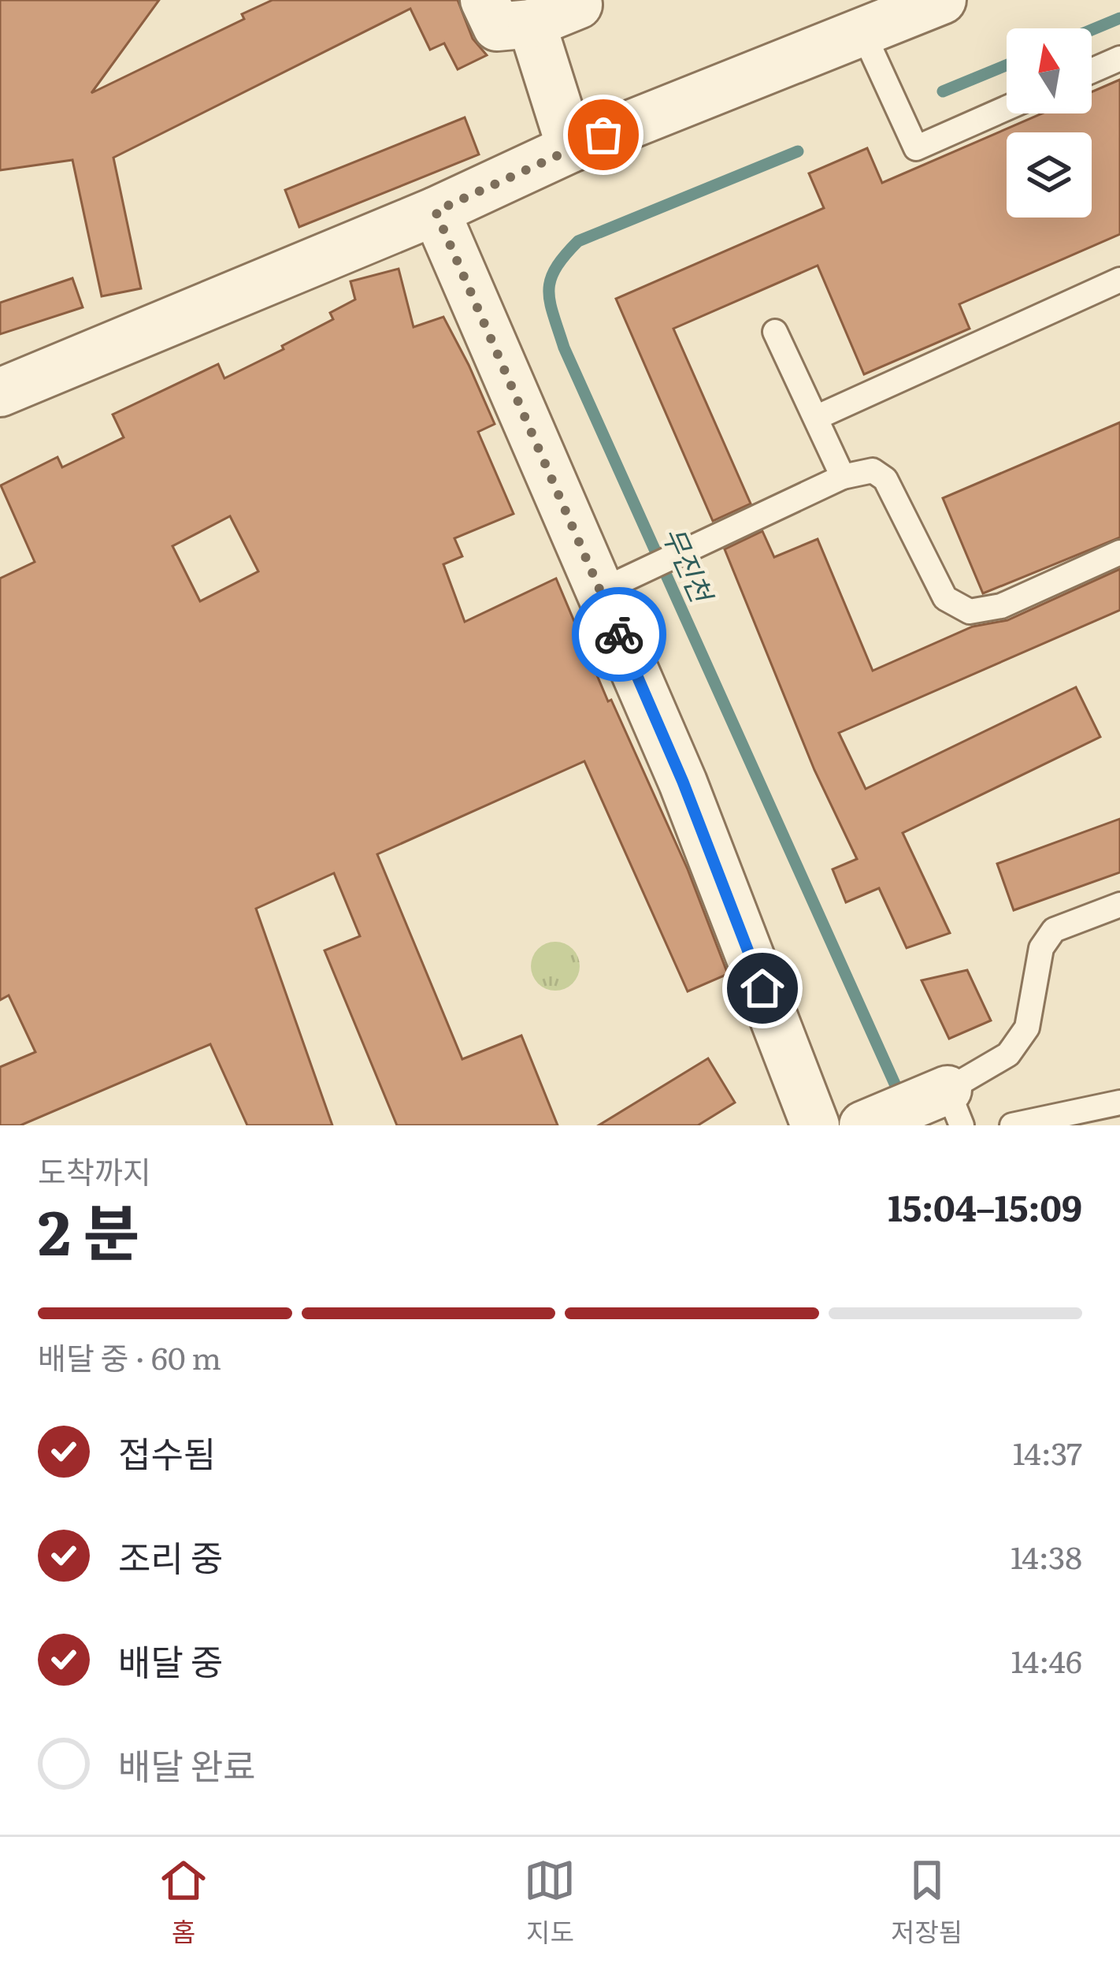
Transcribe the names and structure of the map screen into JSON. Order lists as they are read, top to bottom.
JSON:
{
  "water": ["무진천"],
  "north": "top",
  "page": {
    "heading": ["2 분", "도착까지", "15:04–15:09"],
    "bar": "배달 중 · 60 m",
    "list": [
      ["접수됨", "14:37"],
      ["조리 중", "14:38"],
      ["배달 중", "14:46"],
      "배달 완료"
    ],
    "tabs": ["홈", "지도", "저장됨"]
  }
}
